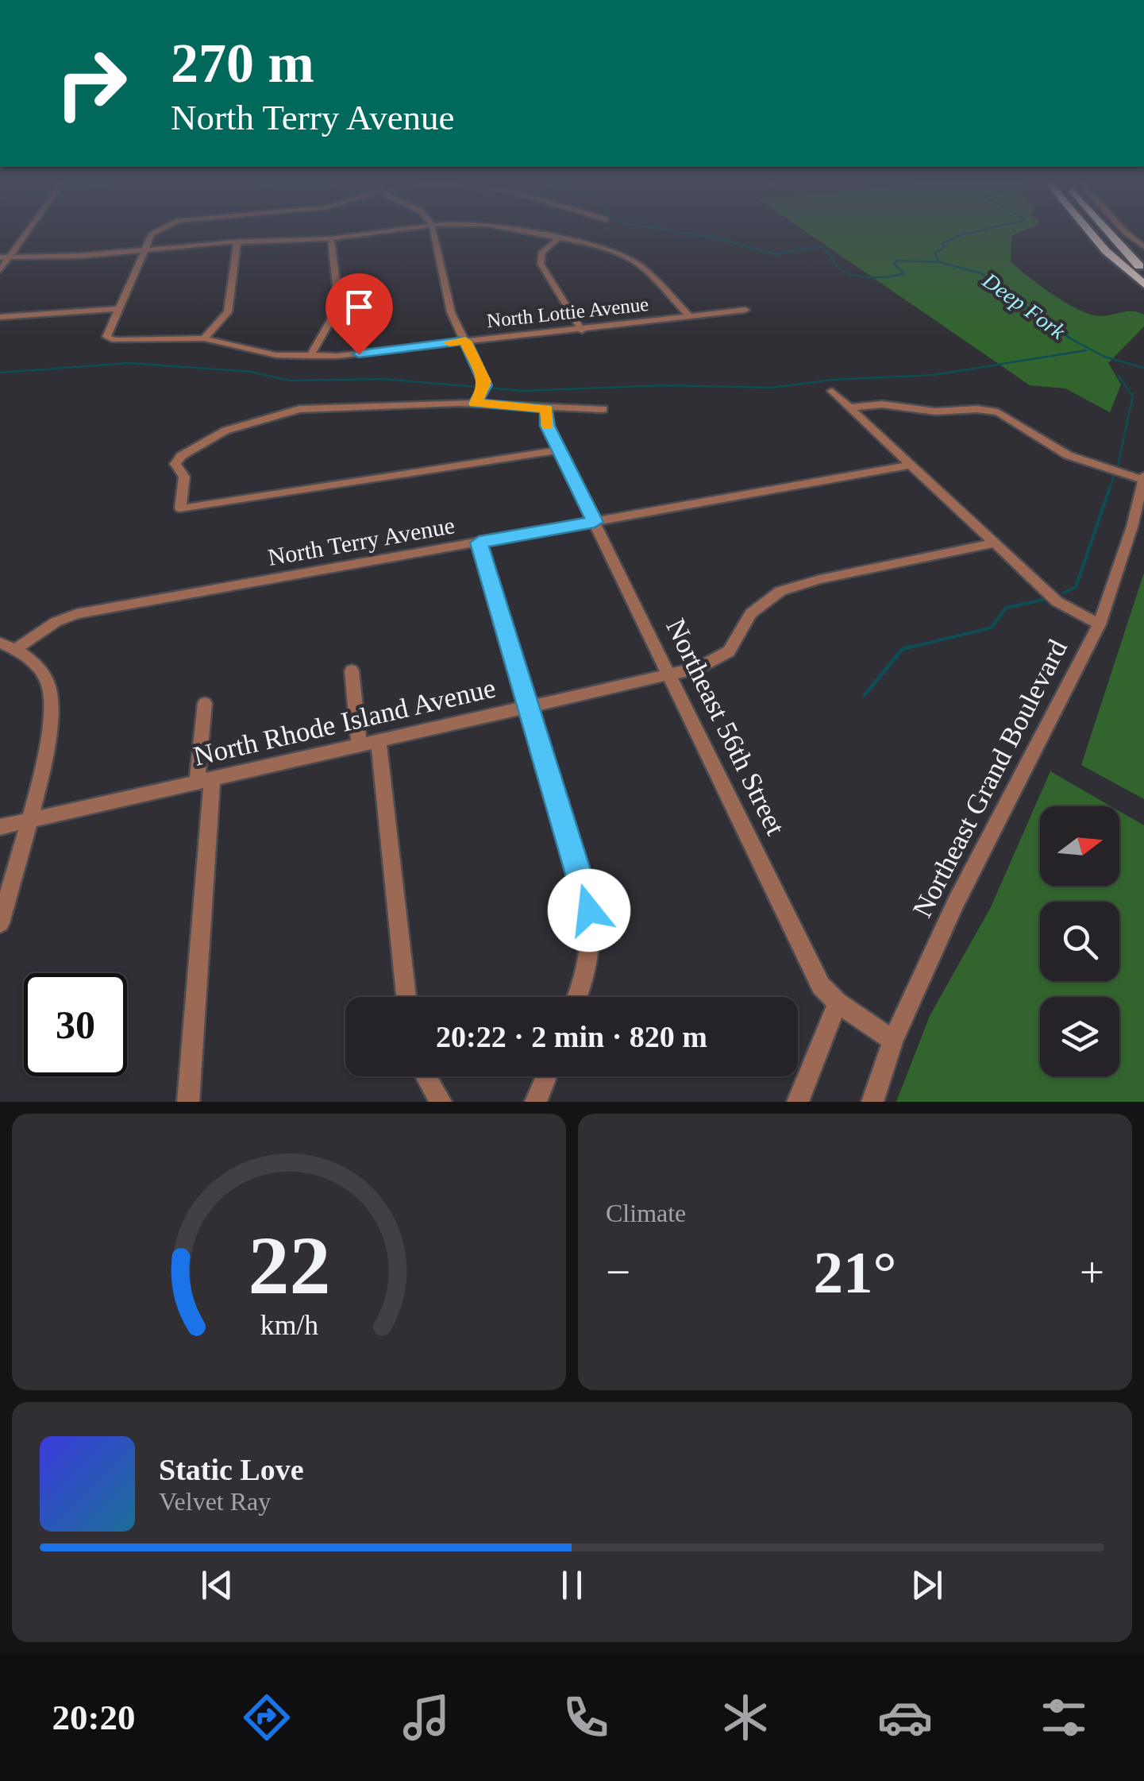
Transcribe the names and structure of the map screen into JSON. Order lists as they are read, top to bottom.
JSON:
{
  "streets": {
    "street": [
      "North Lottie Avenue",
      "North Terry Avenue",
      "North Rhode Island Avenue",
      "Northeast 56th Street",
      "Northeast Grand Boulevard"
    ]
  },
  "crossings": [
    ["North Terry Avenue", "Northeast 56th Street"],
    ["North Rhode Island Avenue", "Northeast 56th Street"],
    ["Northeast 56th Street", "Northeast Grand Boulevard"]
  ],
  "water": ["Deep Fork"],
  "north": "right",
  "page": {
    "turn": ["270 m", "North Terry Avenue"],
    "limit": "30",
    "trip": "20:22 · 2 min · 820 m",
    "tile": "Climate",
    "heat": ["−", "21°", "+"],
    "song": ["Static Love", "Velvet Ray"],
    "tabs": "20:20",
    "gauge": ["22", "km/h"]
  }
}
